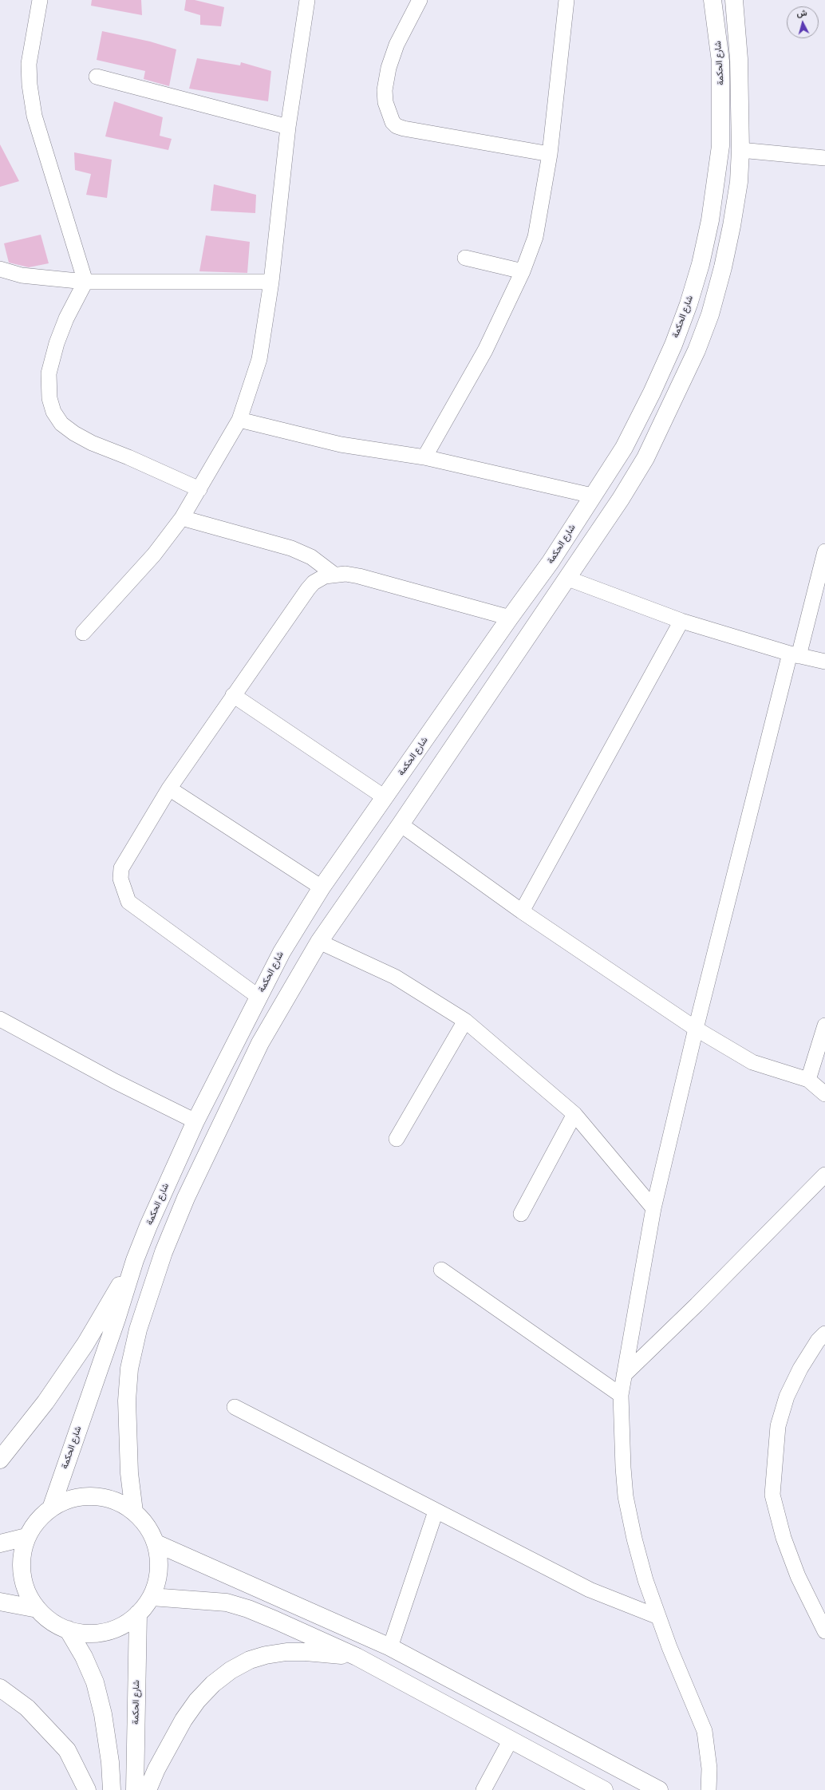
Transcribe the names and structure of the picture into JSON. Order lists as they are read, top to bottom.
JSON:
{
  "streets": {
    "street": ["شارع الحكمة"]
  },
  "north": "top"
}
